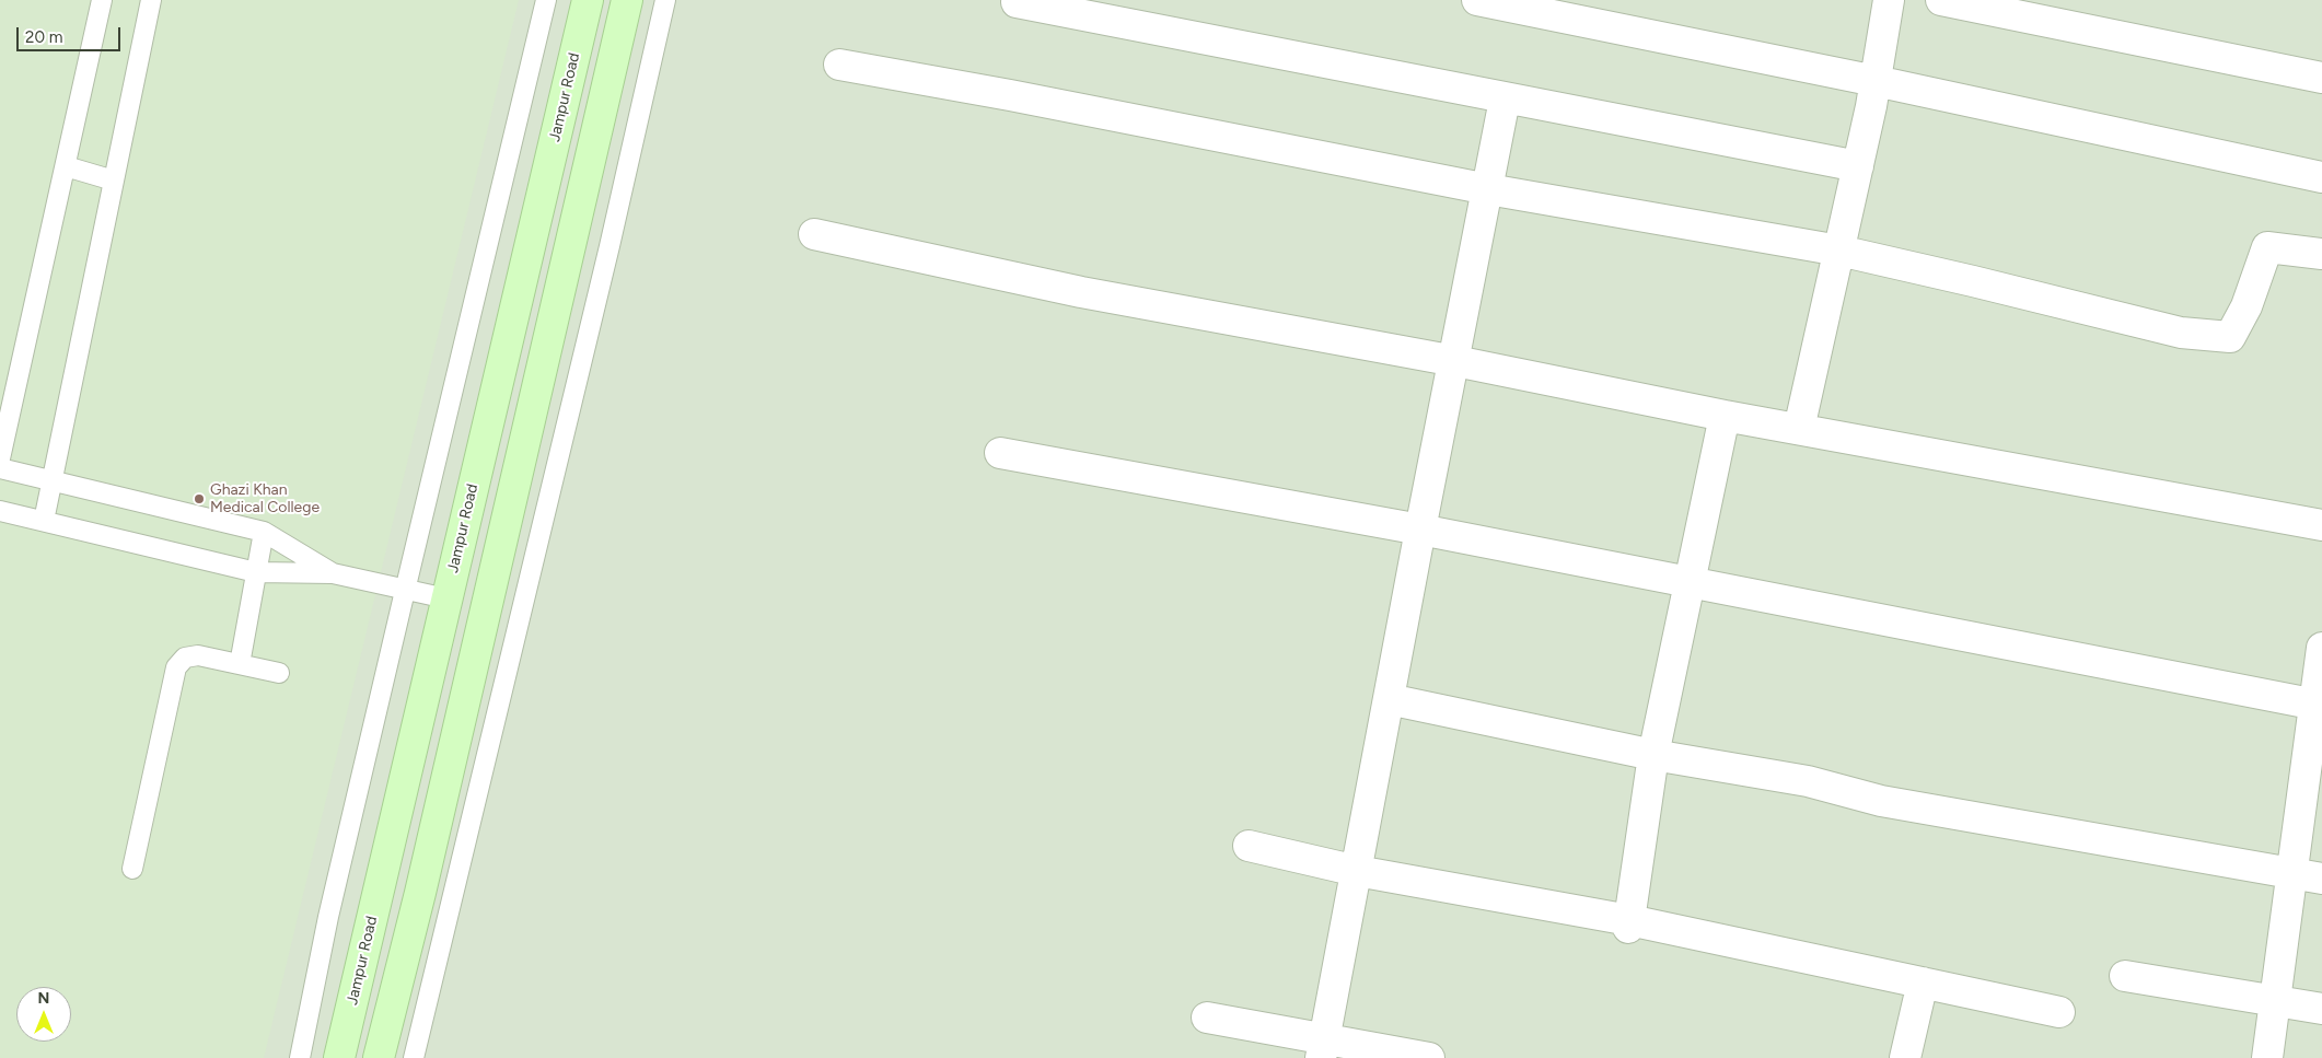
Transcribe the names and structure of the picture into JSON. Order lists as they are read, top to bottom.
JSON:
{
  "streets": {
    "main road": ["Jampur Road"]
  },
  "places": ["Ghazi Khan Medical College"],
  "scale_bar": "20 m",
  "north": "top"
}
